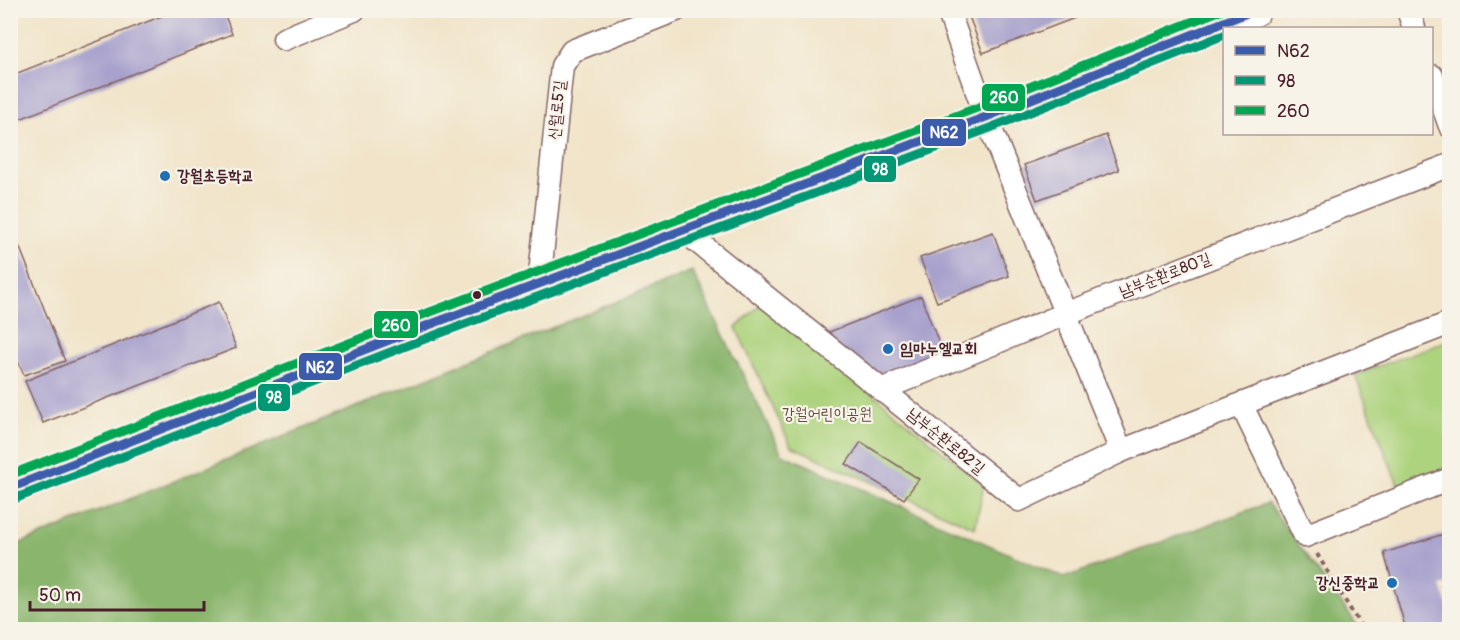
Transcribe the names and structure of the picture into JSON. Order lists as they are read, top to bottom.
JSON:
{
  "streets": {
    "street": ["신월로5길", "남부순환로80길", "남부순환로82길"]
  },
  "crossings": [
    ["남부순환로80길", "남부순환로82길"]
  ],
  "parks": ["강월어린이공원"],
  "places": ["강월초등학교", "임마누엘교회", "강신중학교"],
  "lines": ["transit line N62", "transit line 260", "transit line 98"],
  "legend": ["N62", "98", "260"],
  "scale_bar": "50 m"
}
